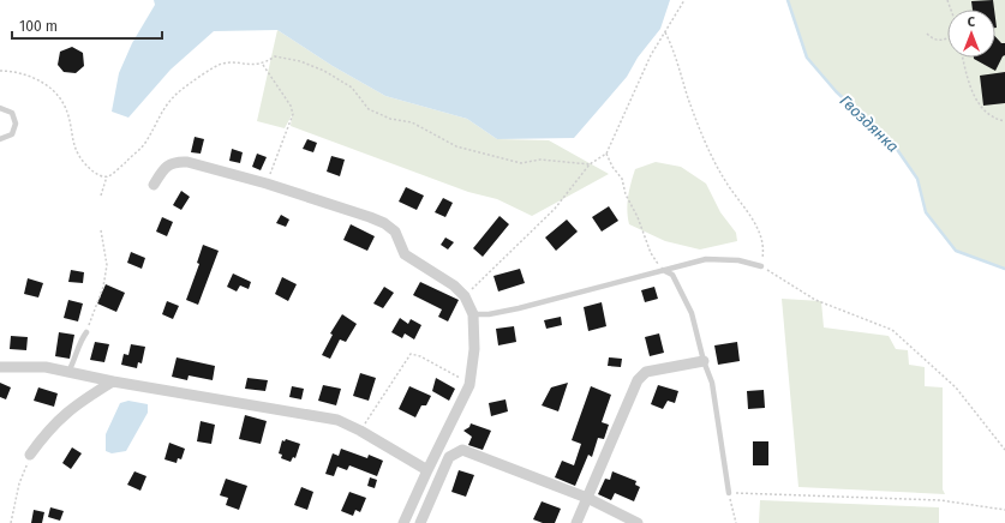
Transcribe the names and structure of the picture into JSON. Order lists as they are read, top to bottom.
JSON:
{
  "water": ["Гвоздянка"],
  "scale_bar": "100 m",
  "north": "top"
}
